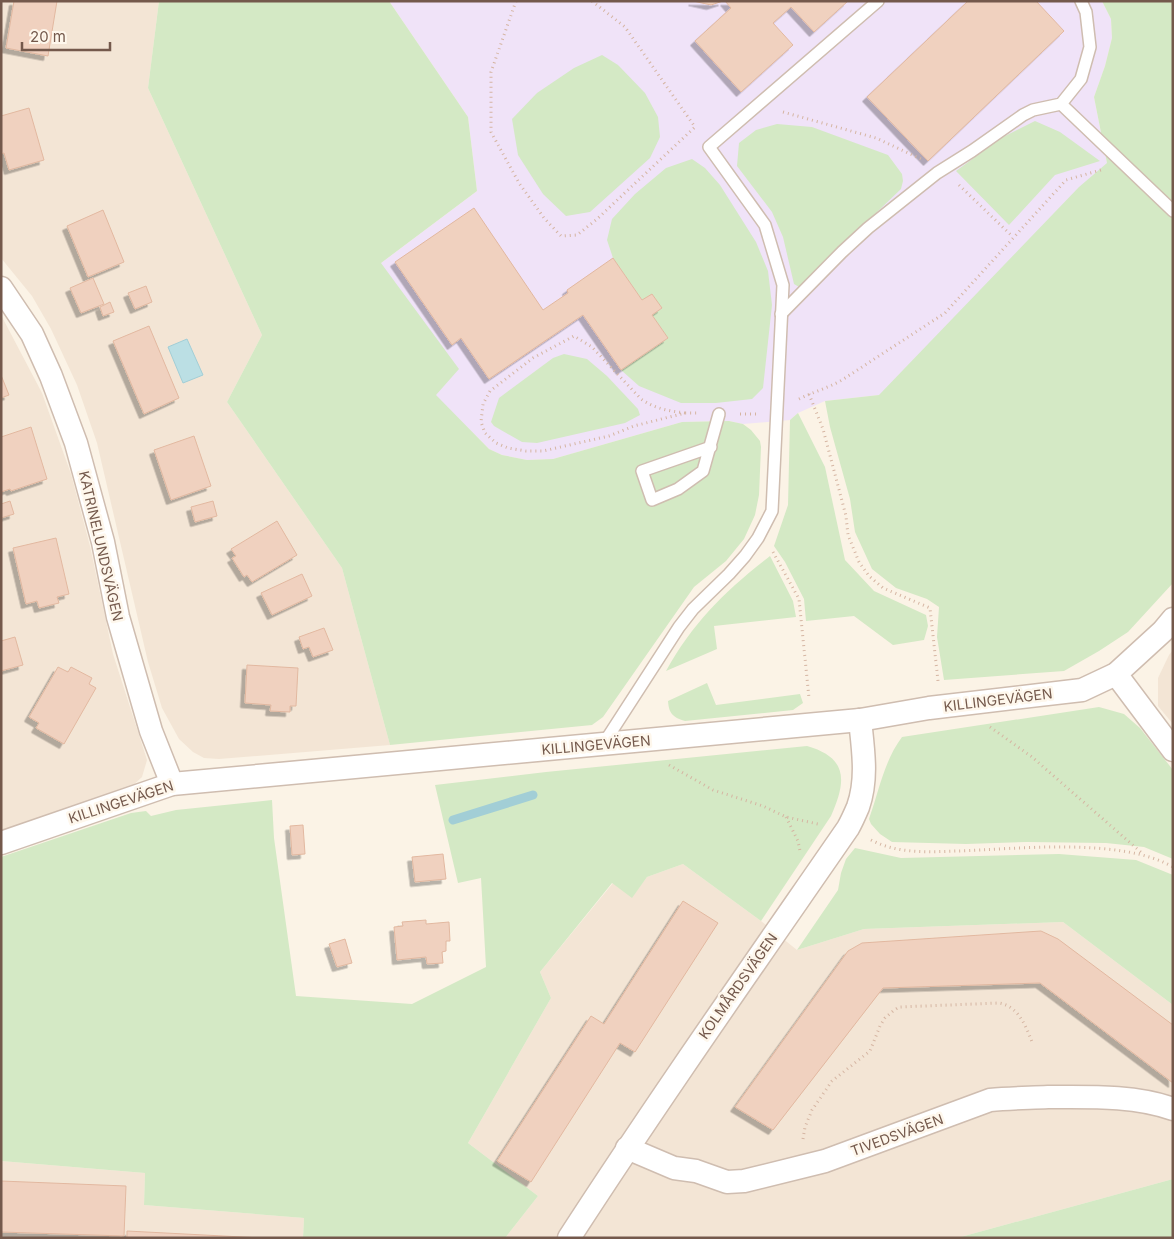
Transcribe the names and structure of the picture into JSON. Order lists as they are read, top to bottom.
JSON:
{
  "streets": {
    "street": [
      "KATRINELUNDSVÄGEN",
      "KILLINGEVÄGEN",
      "KOLMÅRDSVÄGEN",
      "TIVEDSVÄGEN"
    ]
  },
  "crossings": [
    ["KATRINELUNDSVÄGEN", "KILLINGEVÄGEN"],
    ["KILLINGEVÄGEN", "KOLMÅRDSVÄGEN"],
    ["KOLMÅRDSVÄGEN", "TIVEDSVÄGEN"]
  ],
  "scale_bar": "20 m"
}
